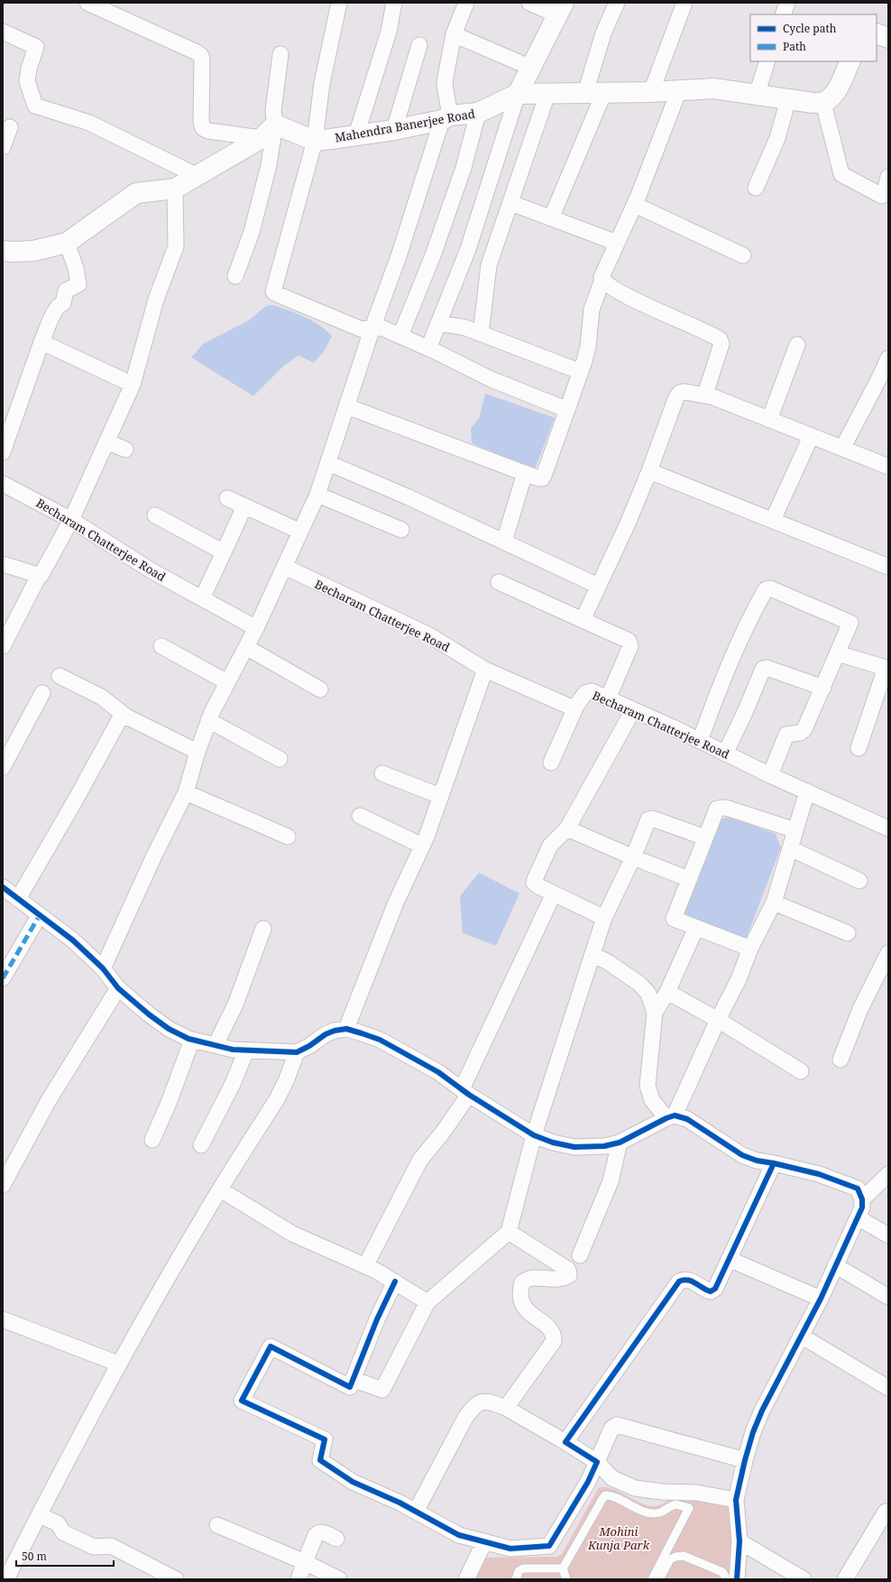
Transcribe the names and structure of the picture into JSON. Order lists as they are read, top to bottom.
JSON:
{
  "streets": {
    "street": ["Mahendra Banerjee Road", "Becharam Chatterjee Road"]
  },
  "parks": ["Mohini Kunja Park"],
  "legend": ["Cycle path", "Path"],
  "scale_bar": "50 m"
}
